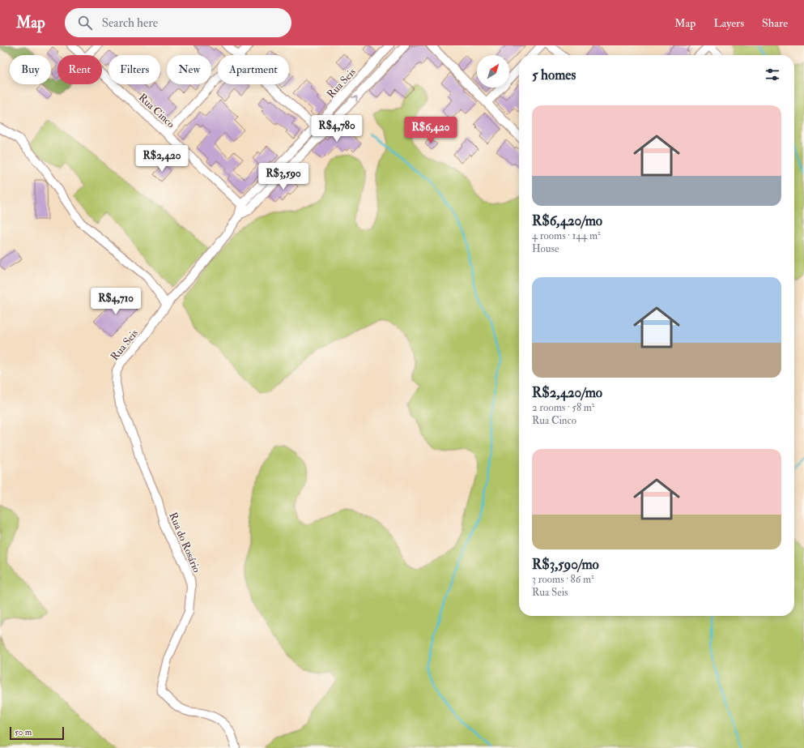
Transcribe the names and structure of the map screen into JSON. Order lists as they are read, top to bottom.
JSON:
{
  "streets": {
    "street": ["Rua Seis", "Rua Cinco", "Rua do Rosário"]
  },
  "crossings": [
    ["Rua Seis", "Rua Cinco"],
    ["Rua Seis", "Rua do Rosário"]
  ],
  "scale_bar": "50 m",
  "north": "top right",
  "page": {
    "header": "Map",
    "search": "Search here",
    "nav": ["Map", "Layers", "Share"],
    "chip": [
      "Buy",
      "Rent",
      "Filters",
      "New",
      "Apartment"
    ],
    "heading": "5 homes",
    "list": [
      {
        "name": "R$6,420/mo",
        "note": "4 rooms · 144 m² · House"
      },
      {
        "name": "R$2,420/mo",
        "note": "2 rooms · 58 m² · Rua Cinco"
      },
      {
        "name": "R$3,590/mo",
        "note": "3 rooms · 86 m² · Rua Seis"
      }
    ],
    "price": [
      "R$4,780",
      "R$6,420",
      "R$2,420",
      "R$3,590",
      "R$4,710"
    ],
    "scale": "50 m"
  }
}
